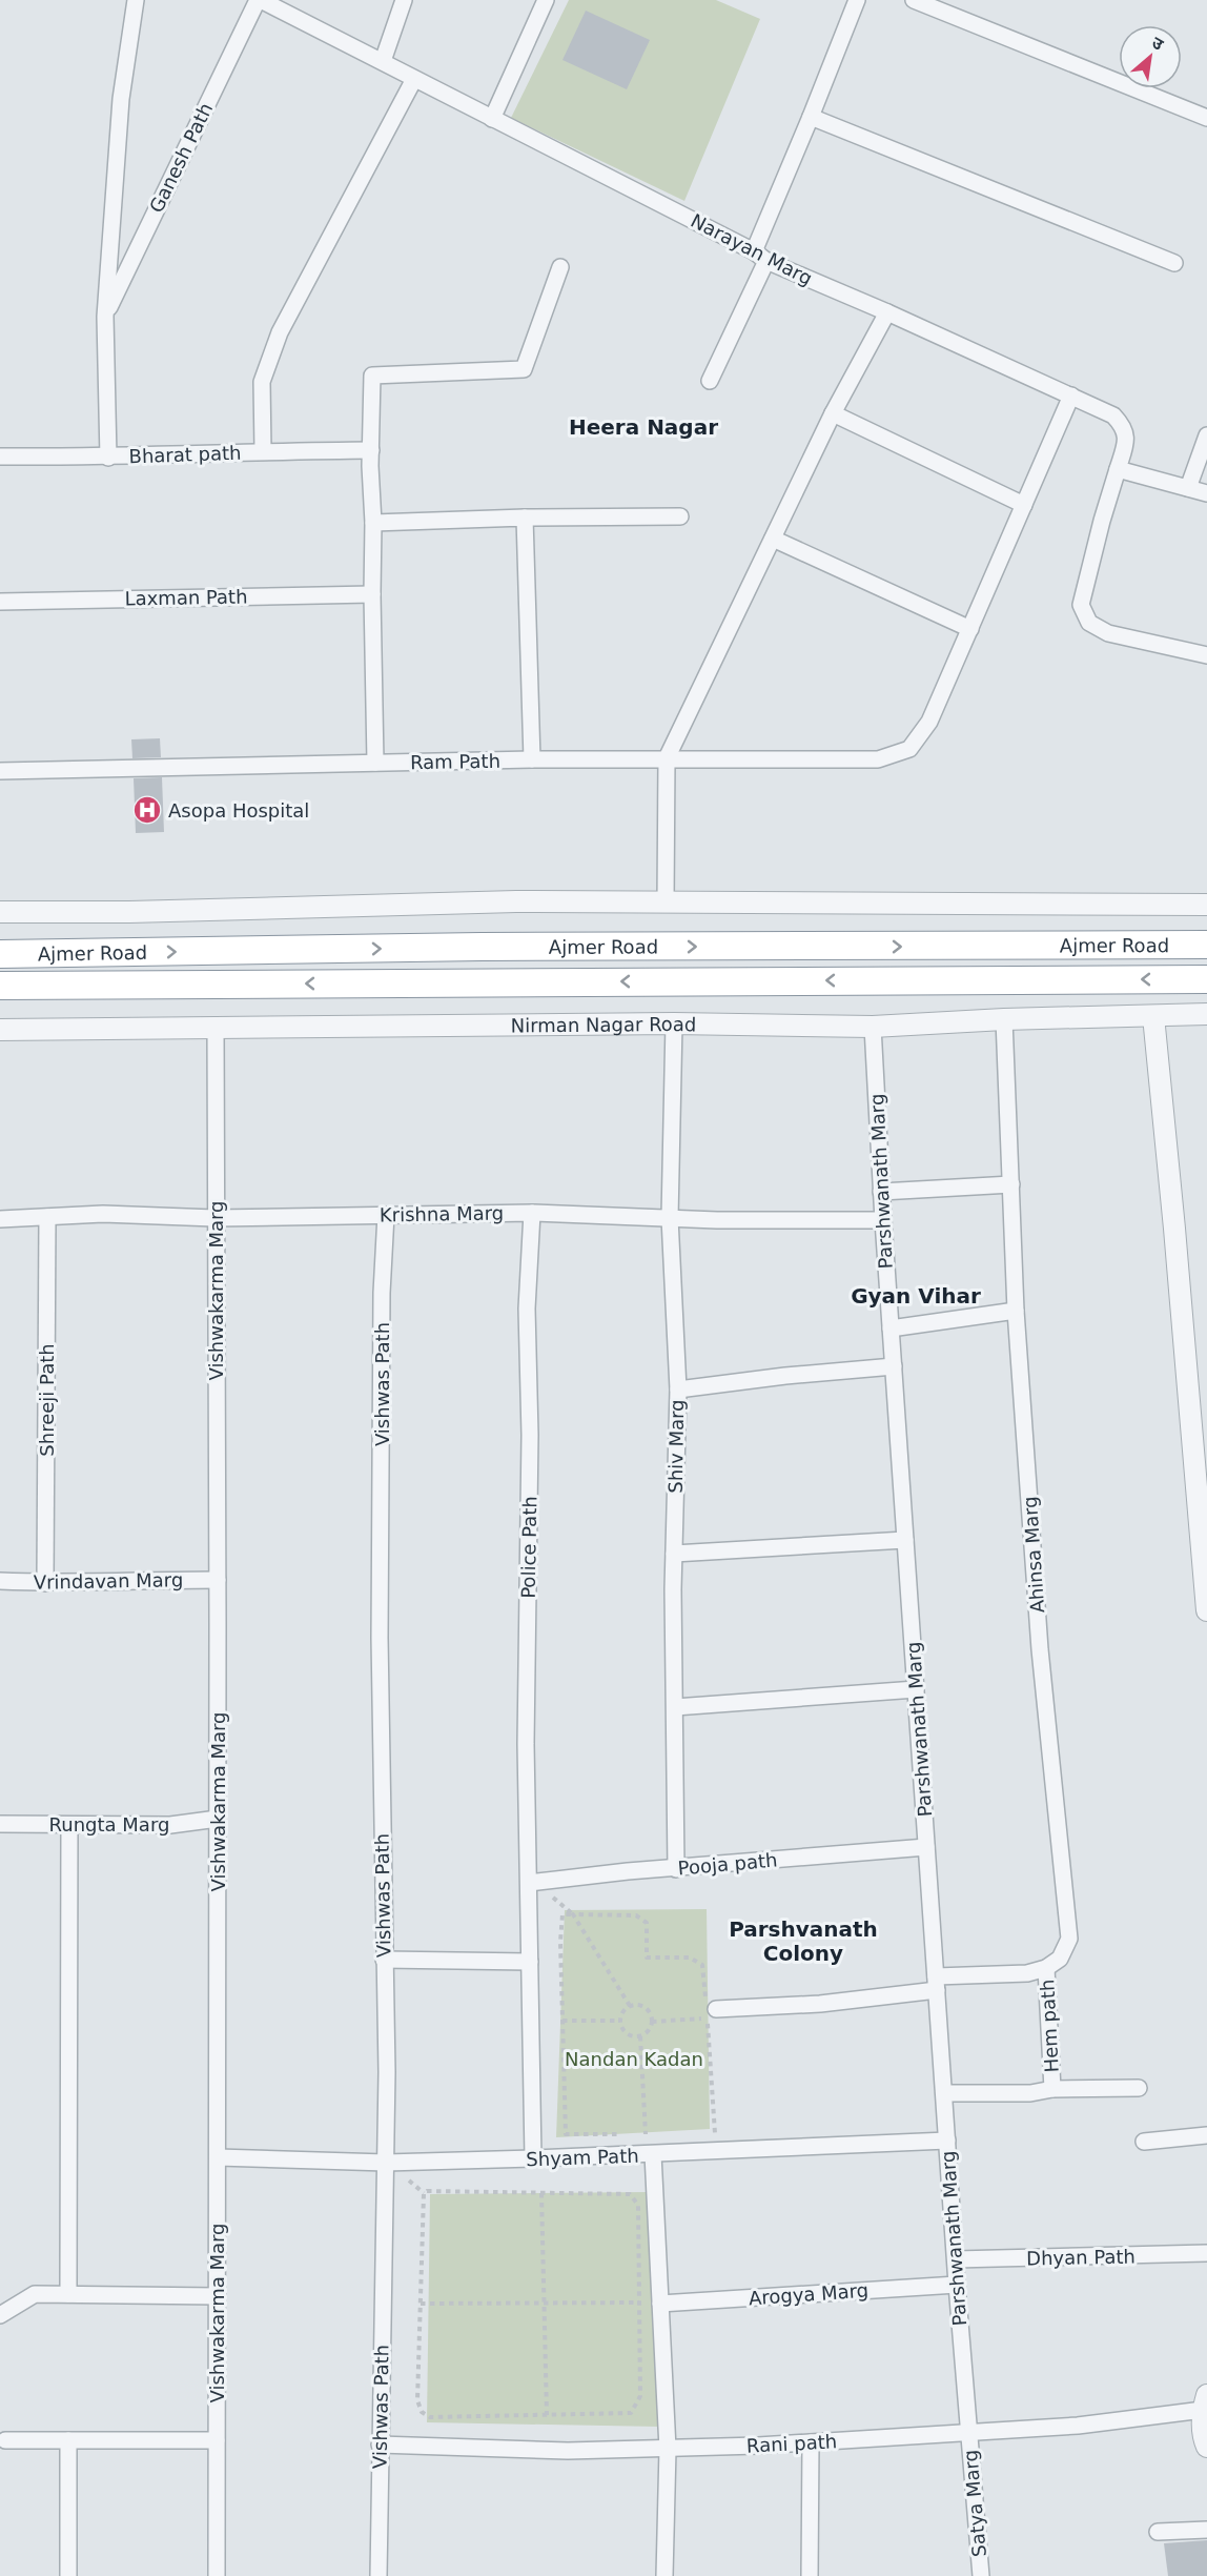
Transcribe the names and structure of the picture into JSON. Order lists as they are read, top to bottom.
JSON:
{
  "streets": {
    "highway": ["Ajmer Road"],
    "street": [
      "Ganesh Path",
      "Narayan Marg",
      "Bharat path",
      "Laxman Path",
      "Ram Path",
      "Nirman Nagar Road",
      "Parshwanath Marg",
      "Krishna Marg",
      "Vishwakarma Marg",
      "Vishwas Path",
      "Shreeji Path",
      "Shiv Marg",
      "Police Path",
      "Ahinsa Marg",
      "Vrindavan Marg",
      "Rungta Marg",
      "Pooja path",
      "Hem path",
      "Shyam Path",
      "Dhyan Path",
      "Arogya Marg",
      "Rani path",
      "Satya Marg"
    ]
  },
  "crossings": [
    ["Ganesh Path", "Narayan Marg"],
    ["Nirman Nagar Road", "Parshwanath Marg"],
    ["Nirman Nagar Road", "Vishwakarma Marg"],
    ["Nirman Nagar Road", "Shiv Marg"],
    ["Nirman Nagar Road", "Ahinsa Marg"],
    ["Parshwanath Marg", "Krishna Marg"],
    ["Parshwanath Marg", "Pooja path"],
    ["Parshwanath Marg", "Hem path"],
    ["Parshwanath Marg", "Shyam Path"],
    ["Parshwanath Marg", "Dhyan Path"],
    ["Parshwanath Marg", "Arogya Marg"],
    ["Parshwanath Marg", "Rani path"],
    ["Parshwanath Marg", "Satya Marg"],
    ["Krishna Marg", "Vishwakarma Marg"],
    ["Krishna Marg", "Vishwas Path"],
    ["Krishna Marg", "Shreeji Path"],
    ["Krishna Marg", "Shiv Marg"],
    ["Krishna Marg", "Police Path"],
    ["Vishwakarma Marg", "Vrindavan Marg"],
    ["Vishwakarma Marg", "Rungta Marg"],
    ["Vishwakarma Marg", "Shyam Path"],
    ["Vishwas Path", "Shyam Path"],
    ["Vishwas Path", "Rani path"],
    ["Shreeji Path", "Vrindavan Marg"],
    ["Shiv Marg", "Pooja path"],
    ["Police Path", "Pooja path"],
    ["Police Path", "Shyam Path"],
    ["Ahinsa Marg", "Hem path"],
    ["Rani path", "Satya Marg"]
  ],
  "districts": ["Heera Nagar", "Gyan Vihar", "Parshvanath Colony"],
  "parks": ["Nandan Kadan"],
  "places": {
    "hospital": ["Asopa Hospital"]
  },
  "north": "top right"
}
